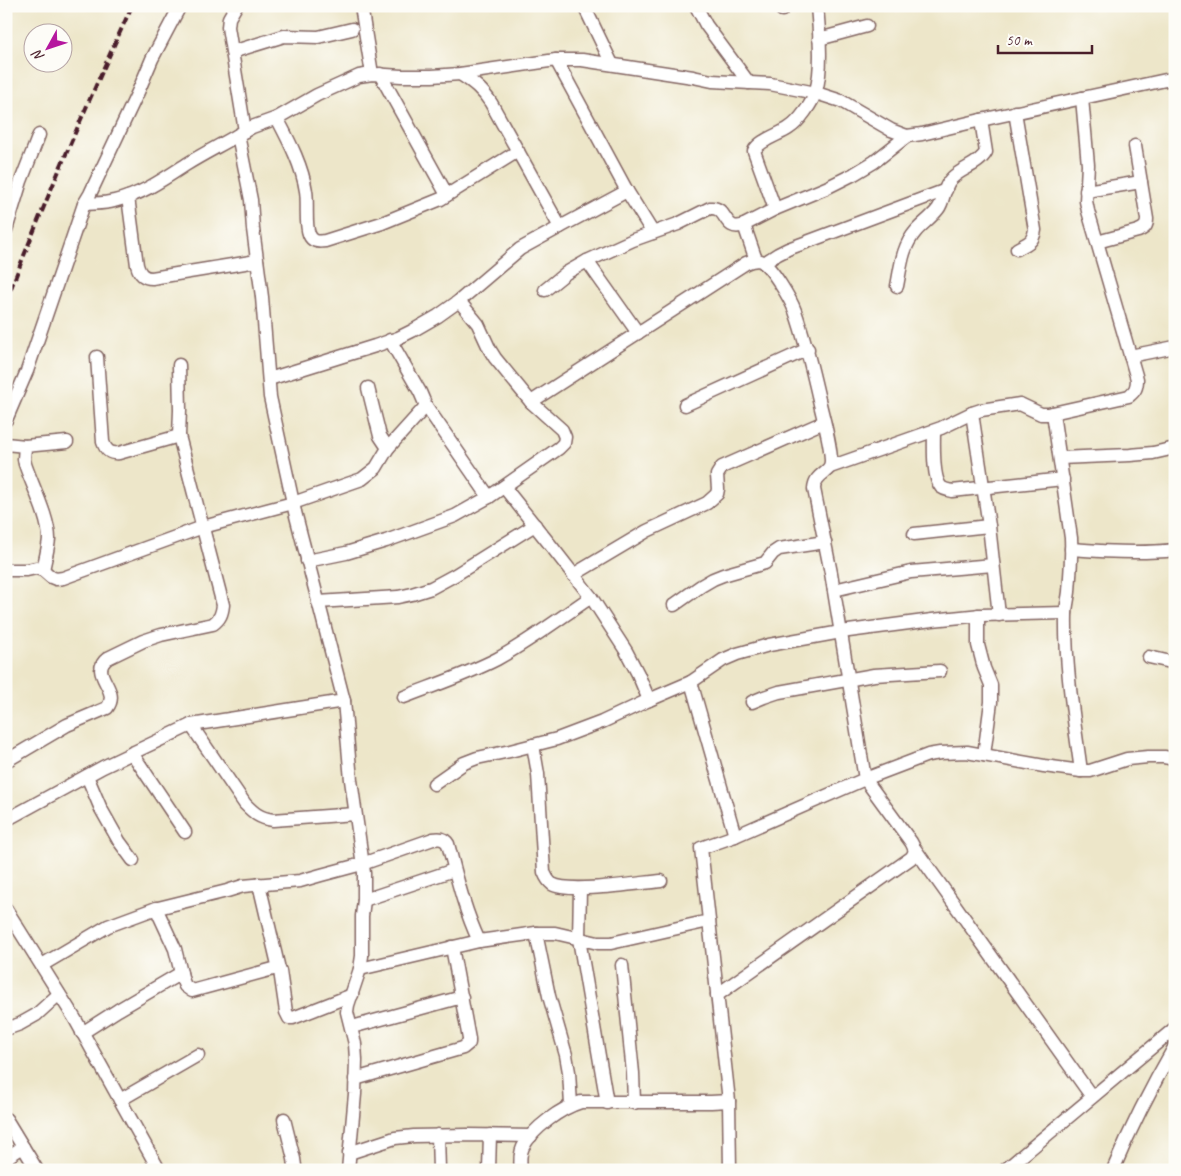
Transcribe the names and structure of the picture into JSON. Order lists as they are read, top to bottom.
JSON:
{
  "scale_bar": "50 m",
  "north": "bottom left"
}
